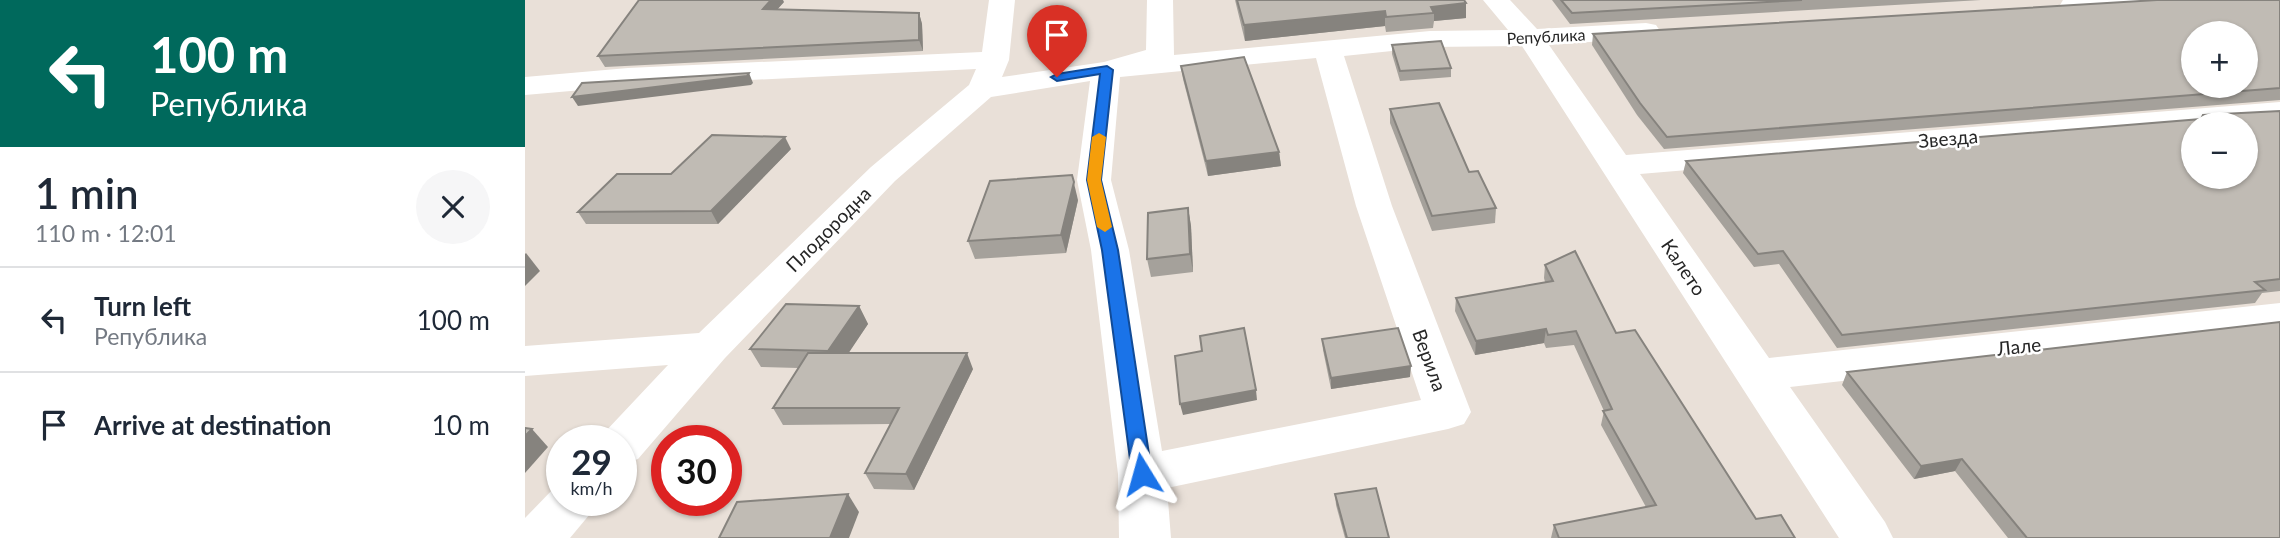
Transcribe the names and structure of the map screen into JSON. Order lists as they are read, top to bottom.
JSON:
{
  "streets": {
    "street": [
      "Република",
      "Звезда",
      "Плодородна",
      "Калето",
      "Лале",
      "Верила"
    ]
  },
  "crossings": [
    ["Република", "Плодородна"],
    ["Република", "Калето"],
    ["Република", "Верила"],
    ["Звезда", "Калето"],
    ["Калето", "Лале"]
  ],
  "page": {
    "turn": ["100 m", "Република"],
    "map_buttons": ["+", "−"],
    "heading": ["1 min", "110 m · 12:01"],
    "list": [
      {
        "name": "Turn left",
        "note": "Република",
        "value": "100 m"
      },
      {
        "name": "Arrive at destination",
        "value": "10 m"
      }
    ],
    "speed": "29 km/h",
    "limit": "30"
  }
}
